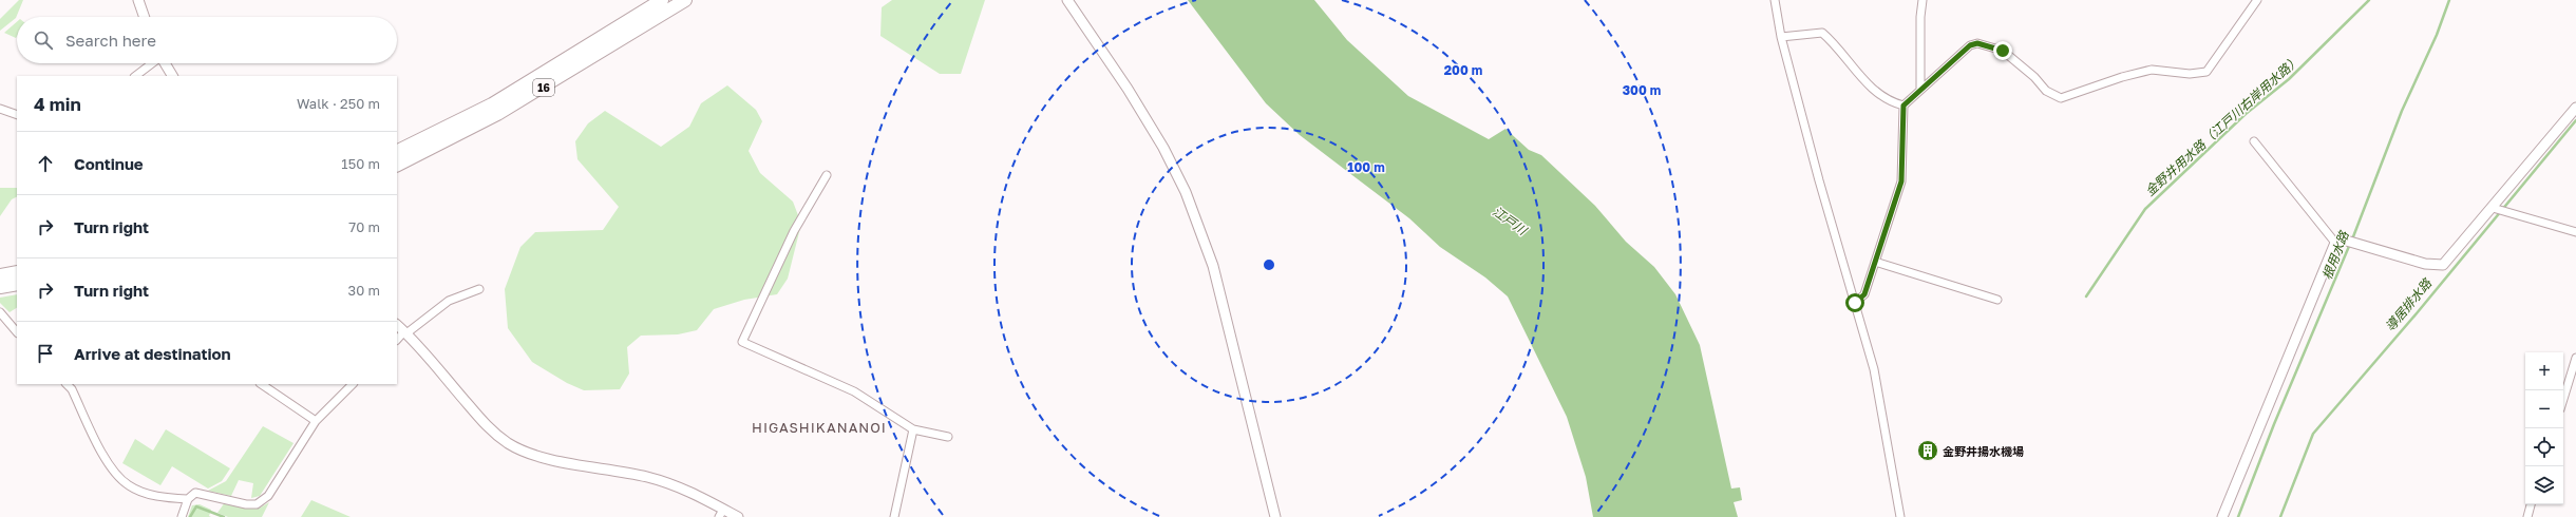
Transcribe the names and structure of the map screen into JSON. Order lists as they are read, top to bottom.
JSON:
{
  "streets": {
    "highway": ["16"]
  },
  "districts": ["HIGASHIKANANOI"],
  "water": [
    "金野井用水路（江戸川右岸用水路）",
    "江戸川",
    "根用水路",
    "導居排水路"
  ],
  "places": {
    "building": ["金野井揚水機場"]
  },
  "page": {
    "search": "Search here",
    "heading": ["4 min", "Walk · 250 m"],
    "list": [
      ["Continue", "150 m"],
      ["Turn right", "70 m"],
      ["Turn right", "30 m"],
      "Arrive at destination"
    ],
    "map_buttons": ["+", "−"]
  },
  "rings": ["200 m", "300 m", "100 m"]
}
